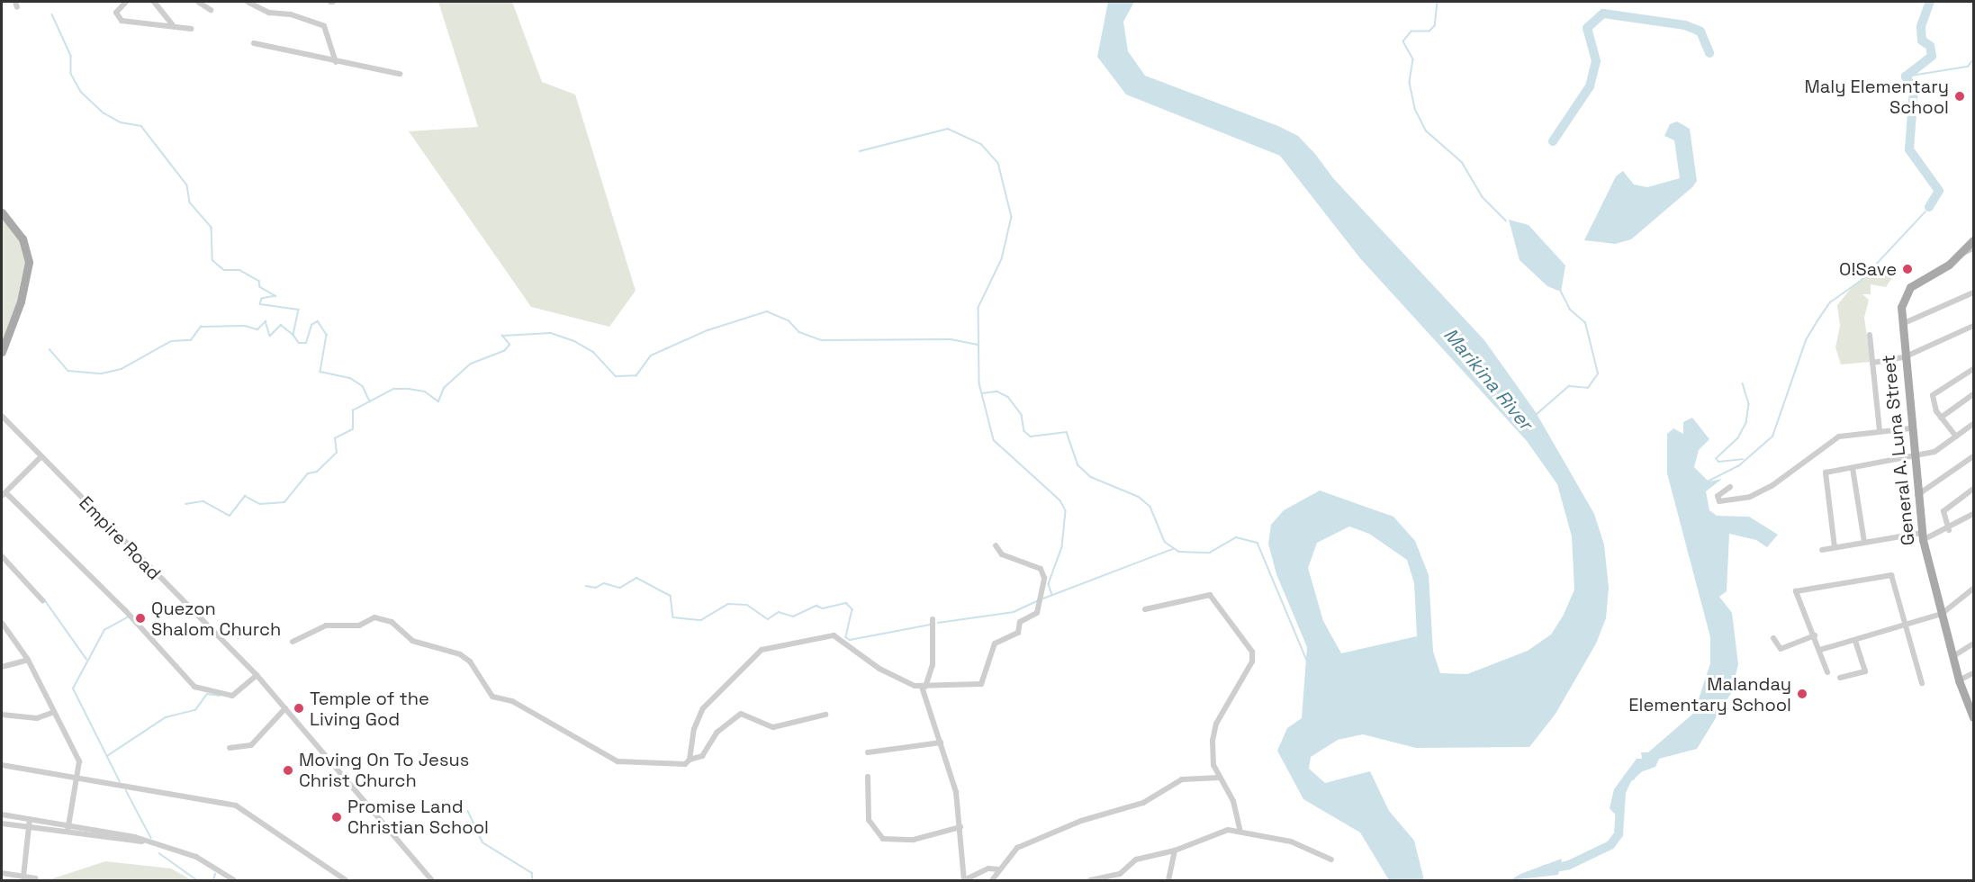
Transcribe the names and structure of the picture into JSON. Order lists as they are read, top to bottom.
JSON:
{
  "streets": {
    "main road": ["General A. Luna Street"],
    "street": ["Empire Road"]
  },
  "water": ["Marikina River"],
  "places": [
    "Maly Elementary School",
    "O!Save",
    "Quezon Shalom Church",
    "Malanday Elementary School",
    "Temple of the Living God",
    "Moving On To Jesus Christ Church",
    "Promise Land Christian School"
  ]
}
